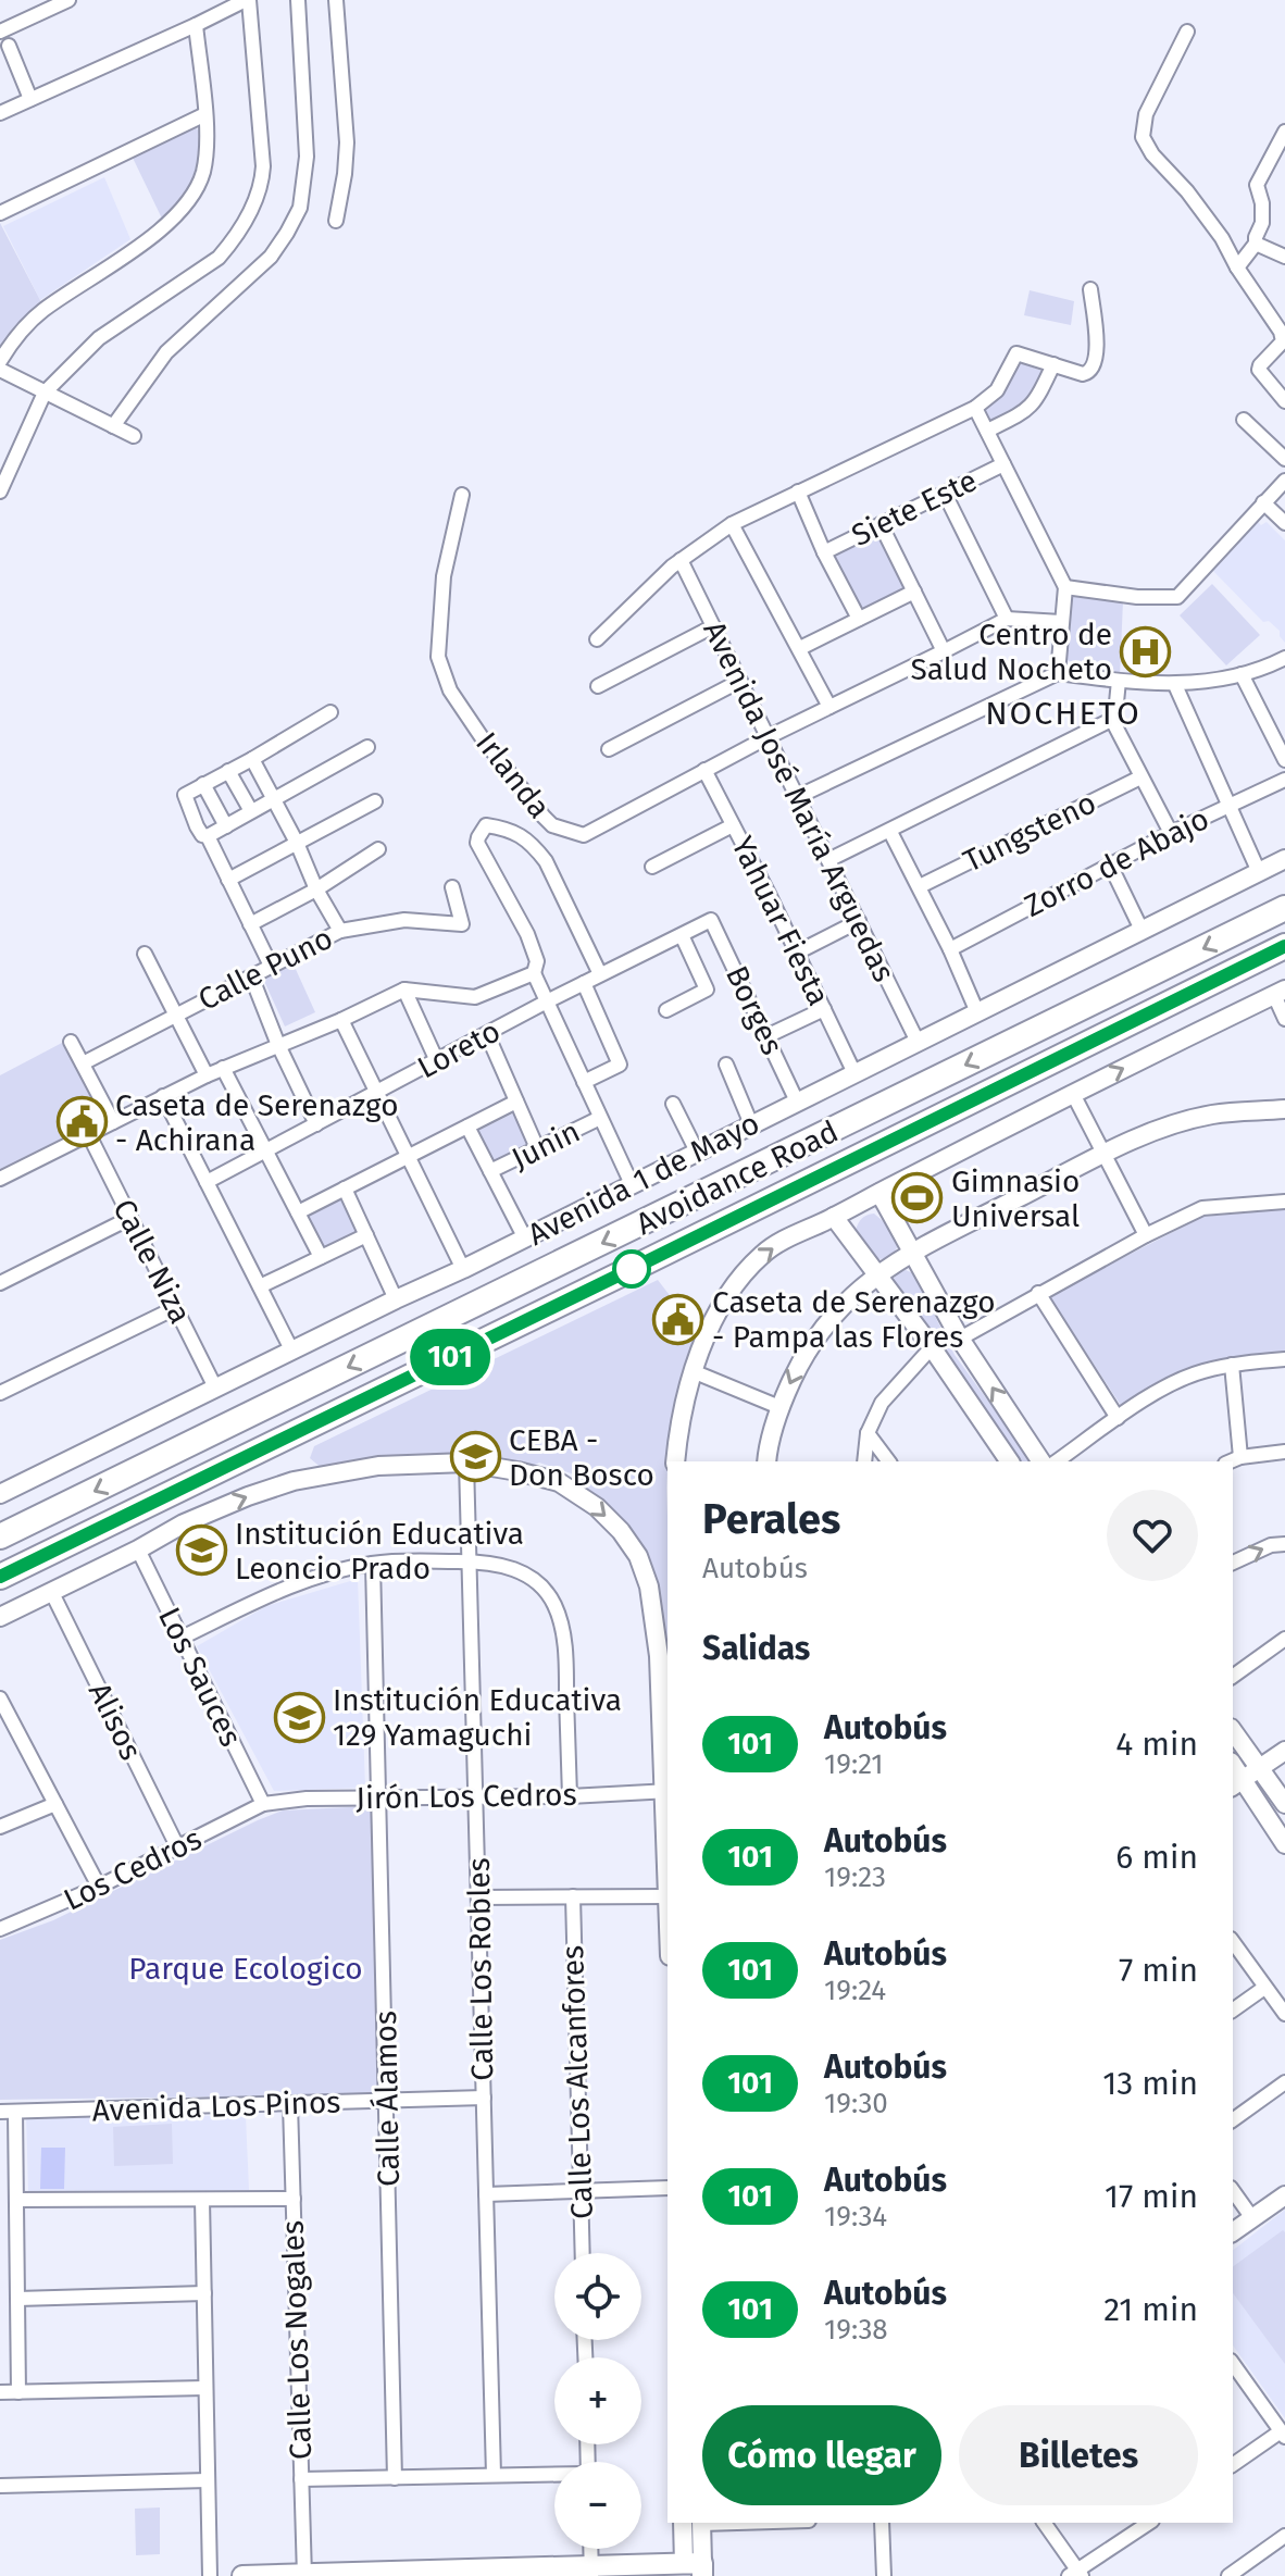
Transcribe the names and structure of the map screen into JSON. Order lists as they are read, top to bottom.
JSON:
{
  "streets": {
    "highway": ["Avoidance Road"],
    "street": [
      "Siete Este",
      "Irlanda",
      "Avenida José María Arguedas",
      "Tungsteno",
      "Zorro de Abajo",
      "Yahuar Fiesta",
      "Calle Puno",
      "Borges",
      "Loreto",
      "Junin",
      "Avenida 1 de Mayo",
      "Calle Niza",
      "Los Sauces",
      "Alisos",
      "Jirón Los Cedros",
      "Los Cedros",
      "Calle Los Robles",
      "Calle Los Alcanfores",
      "Calle Álamos",
      "Avenida Los Pinos",
      "Calle Los Nogales"
    ]
  },
  "crossings": [
    ["Irlanda", "Avenida José María Arguedas"],
    ["Irlanda", "Yahuar Fiesta"],
    ["Avenida José María Arguedas", "Avenida 1 de Mayo"],
    ["Yahuar Fiesta", "Avenida 1 de Mayo"],
    ["Borges", "Loreto"],
    ["Borges", "Avenida 1 de Mayo"],
    ["Avenida 1 de Mayo", "Calle Niza"],
    ["Los Sauces", "Jirón Los Cedros"],
    ["Los Sauces", "Los Cedros"],
    ["Alisos", "Los Cedros"],
    ["Jirón Los Cedros", "Los Cedros"],
    ["Jirón Los Cedros", "Calle Los Robles"],
    ["Jirón Los Cedros", "Calle Álamos"],
    ["Calle Los Robles", "Avenida Los Pinos"],
    ["Calle Álamos", "Avenida Los Pinos"],
    ["Avenida Los Pinos", "Calle Los Nogales"]
  ],
  "districts": ["NOCHETO"],
  "parks": ["Parque Ecologico"],
  "places": {
    "hospital": ["Centro de Salud Nocheto"],
    "public building": ["Caseta de Serenazgo - Achirana", "Caseta de Serenazgo - Pampa las Flores"],
    "sports": ["Gimnasio Universal"],
    "school or university": ["CEBA - Don Bosco", "Institución Educativa Leoncio Prado", "Institución Educativa 129 Yamaguchi"]
  },
  "lines": ["bus line 101"],
  "page": {
    "on_map": "101",
    "heading": [
      ["Perales", "Autobús"],
      "Salidas"
    ],
    "list": [
      {
        "mark": "101",
        "name": "Autobús",
        "note": "19:21",
        "value": "4 min"
      },
      {
        "mark": "101",
        "name": "Autobús",
        "note": "19:23",
        "value": "6 min"
      },
      {
        "mark": "101",
        "name": "Autobús",
        "note": "19:24",
        "value": "7 min"
      },
      {
        "mark": "101",
        "name": "Autobús",
        "note": "19:30",
        "value": "13 min"
      },
      {
        "mark": "101",
        "name": "Autobús",
        "note": "19:34",
        "value": "17 min"
      },
      {
        "mark": "101",
        "name": "Autobús",
        "note": "19:38",
        "value": "21 min"
      }
    ],
    "map_buttons": ["+", "−"],
    "buttons": ["Cómo llegar", "Billetes"]
  }
}
